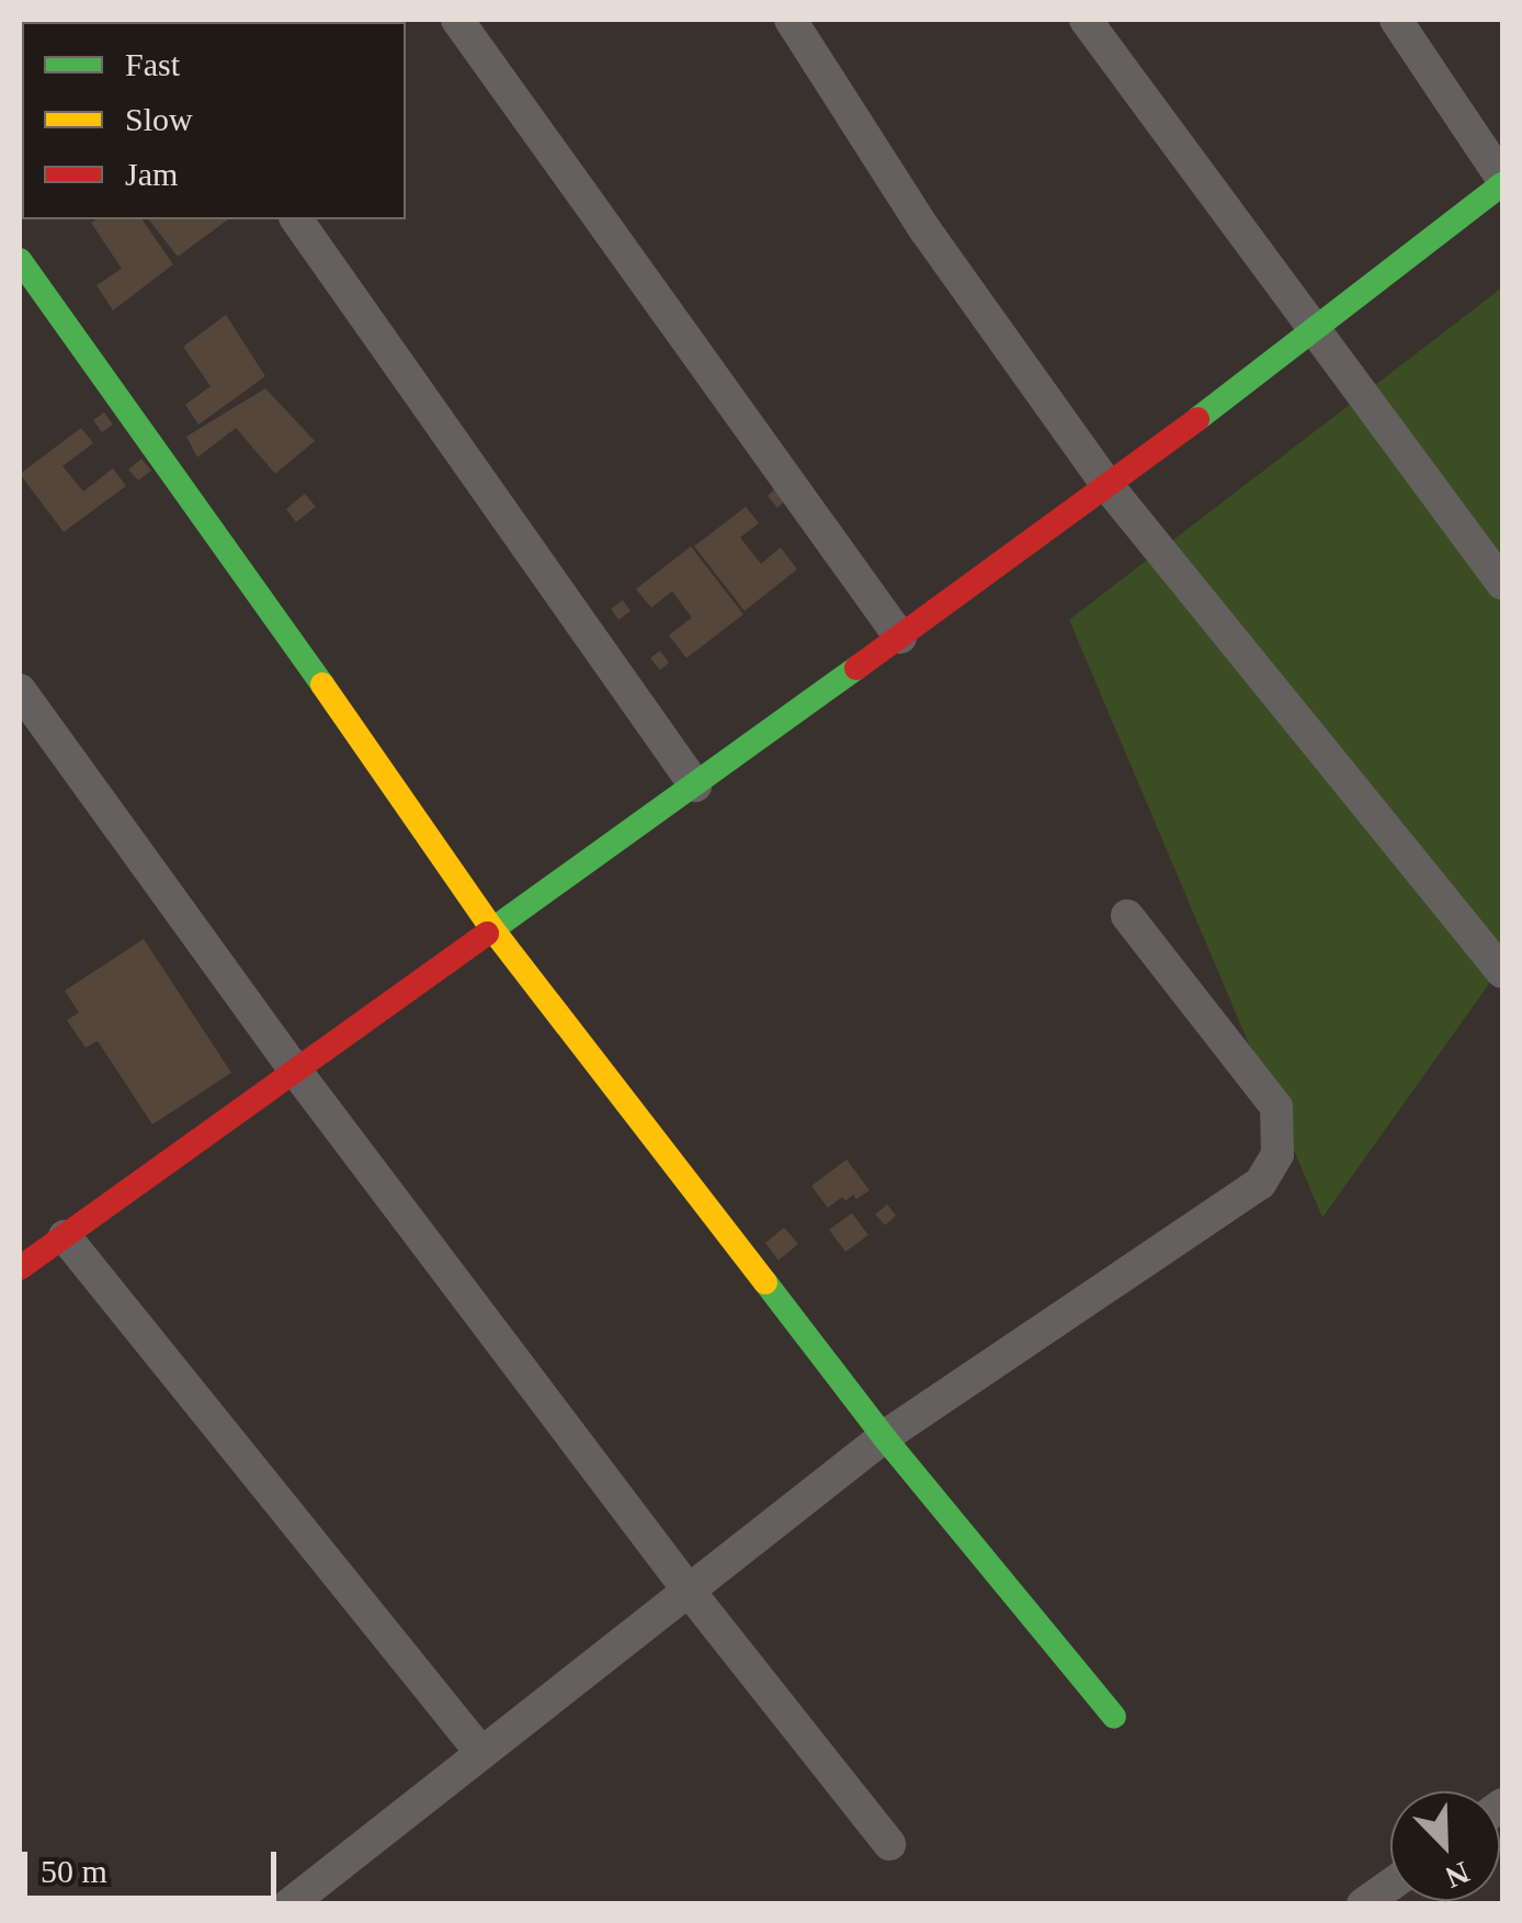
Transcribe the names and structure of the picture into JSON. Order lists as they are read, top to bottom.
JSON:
{
  "legend": ["Fast", "Slow", "Jam"],
  "scale_bar": "50 m",
  "north": "bottom right"
}
